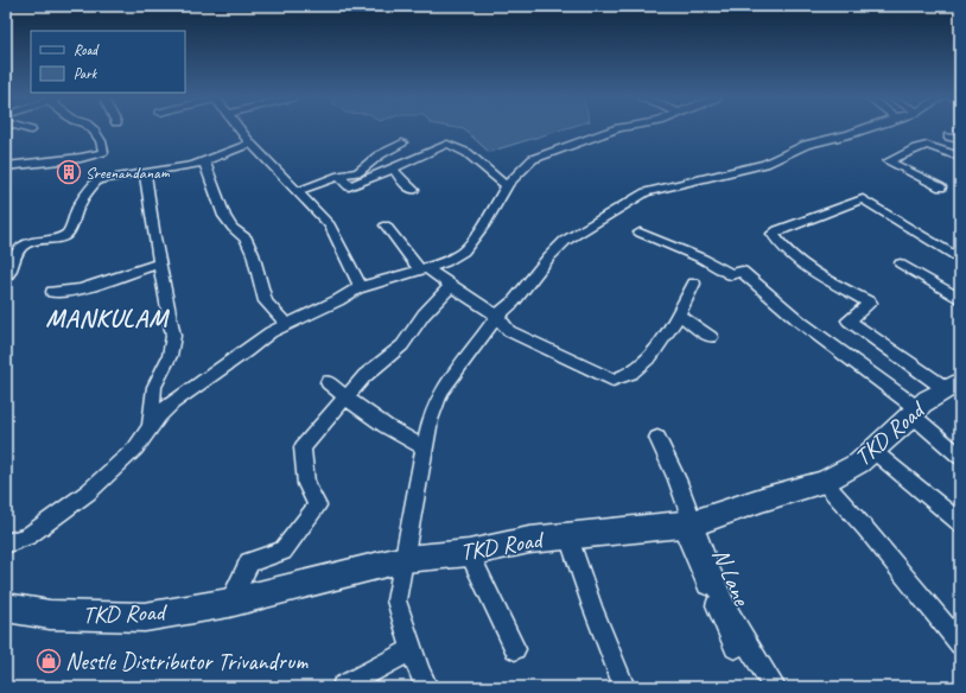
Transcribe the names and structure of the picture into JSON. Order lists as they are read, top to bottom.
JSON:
{
  "streets": {
    "street": ["TKD Road", "N Lane"]
  },
  "crossings": [
    ["TKD Road", "N Lane"]
  ],
  "districts": ["MANKULAM"],
  "places": {
    "building": ["Sreenandanam"],
    "shop": ["Nestle Distributor Trivandrum"]
  },
  "legend": ["Road", "Park"]
}
